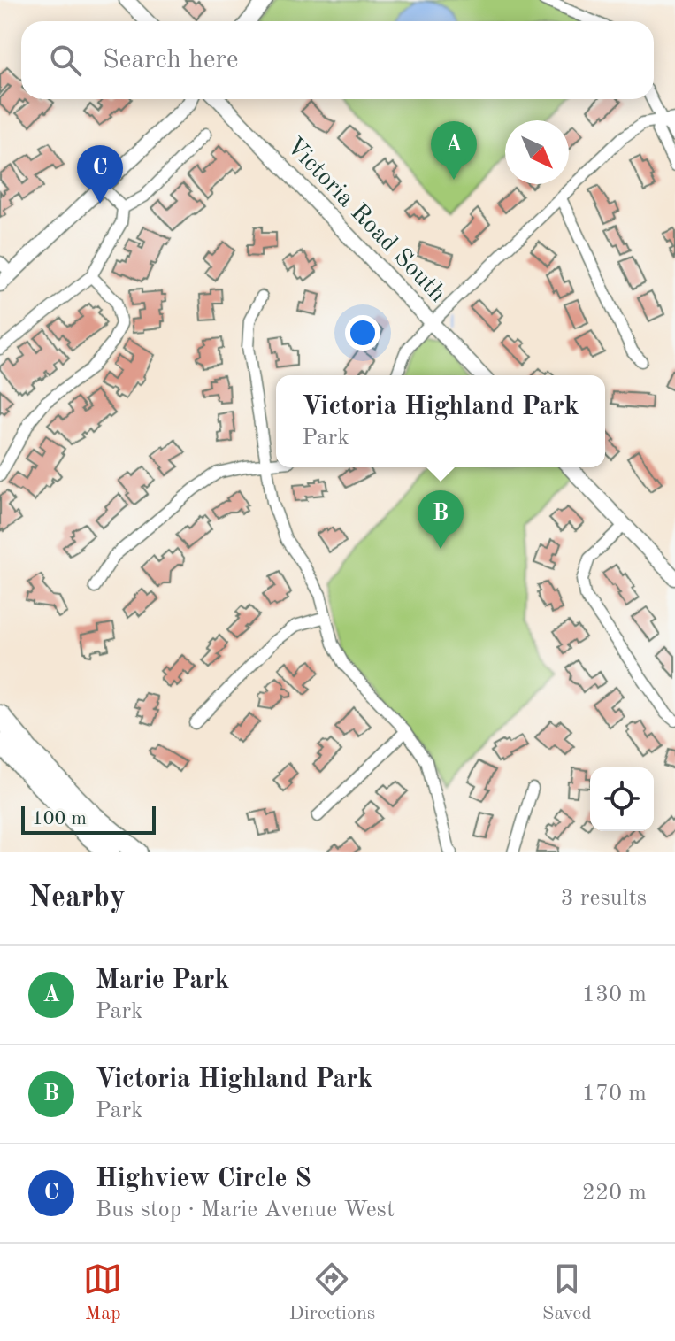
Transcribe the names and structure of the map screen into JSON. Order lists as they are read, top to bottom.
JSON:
{
  "streets": {
    "street": ["Victoria Road South"]
  },
  "scale_bar": "100 m",
  "north": "bottom right",
  "page": {
    "search": "Search here",
    "pins": ["A", "C", "B"],
    "popup": ["Victoria Highland Park", "Park"],
    "scale": "100 m",
    "heading": ["Nearby", "3 results"],
    "list": [
      {
        "mark": "A",
        "name": "Marie Park",
        "note": "Park",
        "value": "130 m"
      },
      {
        "mark": "B",
        "name": "Victoria Highland Park",
        "note": "Park",
        "value": "170 m"
      },
      {
        "mark": "C",
        "name": "Highview Circle S",
        "note": "Bus stop · Marie Avenue West",
        "value": "220 m"
      }
    ],
    "nav": ["Map", "Directions", "Saved"]
  }
}
